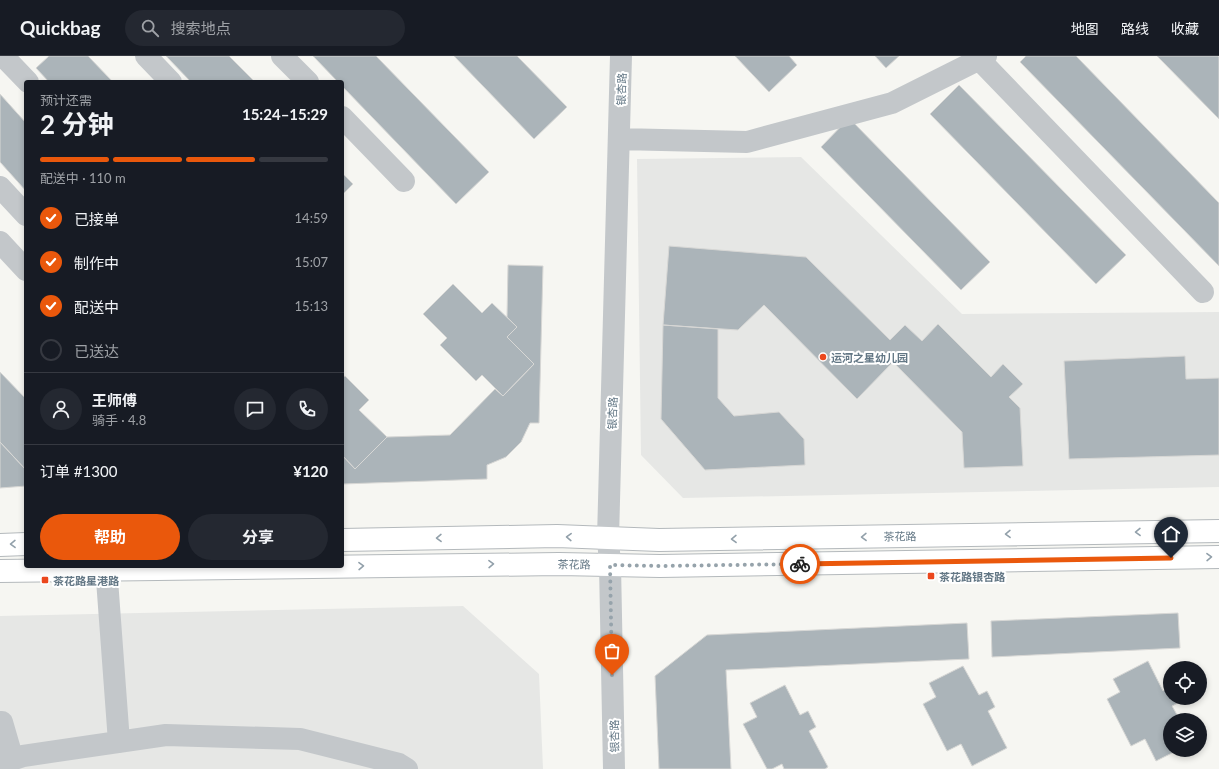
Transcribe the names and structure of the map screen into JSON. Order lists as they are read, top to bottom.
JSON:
{
  "streets": {
    "main road": ["茶花路"],
    "street": ["银杏路"]
  },
  "crossings": [
    ["银杏路", "茶花路"]
  ],
  "places": {
    "other": ["运河之星幼儿园"],
    "transit": ["茶花路银杏路", "茶花路星港路"]
  },
  "page": {
    "header": "Quickbag",
    "search": "搜索地点",
    "nav": ["地图", "路线", "收藏"],
    "heading": ["2 分钟", "预计还需", "15:24–15:29"],
    "panel": [
      "王师傅",
      "骑手 · 4.8",
      "订单 #1300",
      "¥120"
    ],
    "bar": "配送中 · 110 m",
    "list": [
      ["已接单", "14:59"],
      ["制作中", "15:07"],
      ["配送中", "15:13"],
      "已送达"
    ],
    "buttons": ["帮助", "分享"]
  }
}
